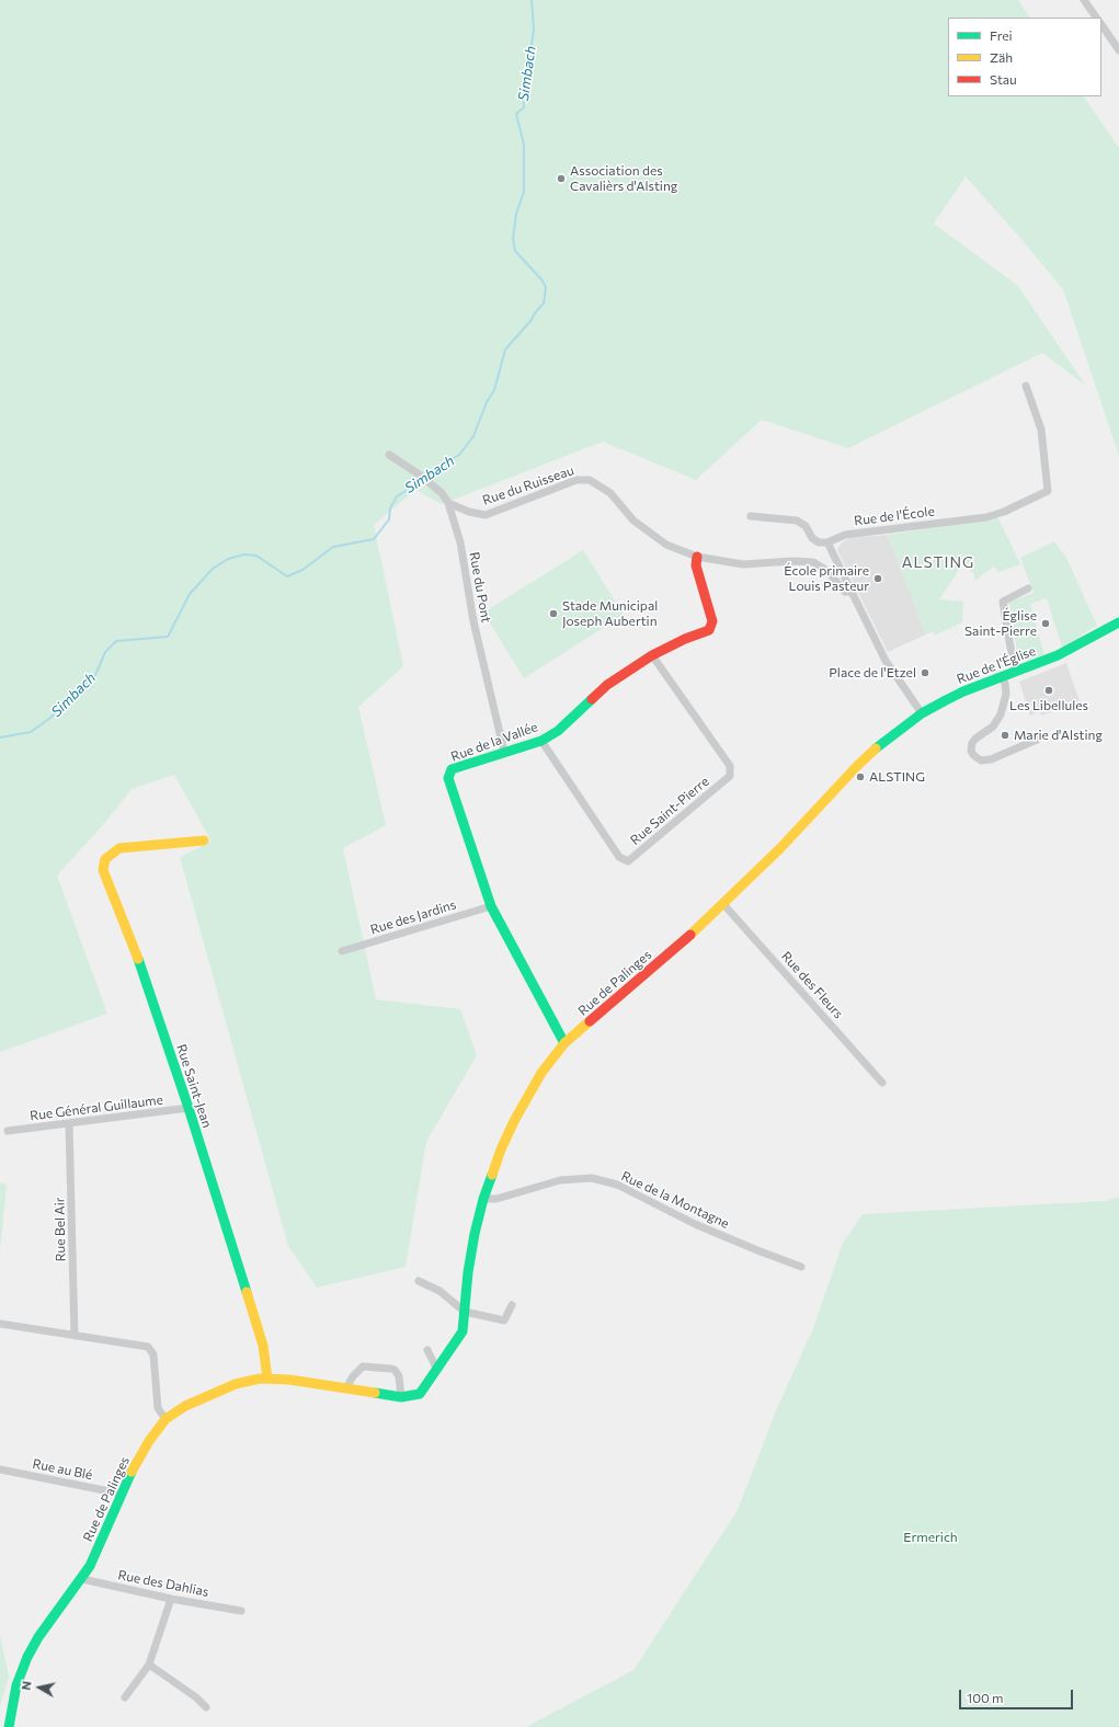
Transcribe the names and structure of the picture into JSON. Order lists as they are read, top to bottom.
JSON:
{
  "streets": {
    "main road": [
      "Rue de l'Église",
      "Rue de la Vallée",
      "Rue de Palinges",
      "Rue Saint-Jean"
    ],
    "street": [
      "Rue du Ruisseau",
      "Rue de l'École",
      "Rue du Pont",
      "Rue Saint-Pierre",
      "Rue des Jardins",
      "Rue des Fleurs",
      "Rue Général Guillaume",
      "Rue de la Montagne",
      "Rue Bel Air",
      "Rue au Blé",
      "Rue des Dahlias"
    ]
  },
  "crossings": [
    ["Rue du Ruisseau", "Rue du Pont"],
    ["Rue du Ruisseau", "Rue de la Vallée"],
    ["Rue du Pont", "Rue de la Vallée"],
    ["Rue de l'Église", "Rue de Palinges"],
    ["Rue de la Vallée", "Rue Saint-Pierre"],
    ["Rue de la Vallée", "Rue des Jardins"],
    ["Rue de la Vallée", "Rue de Palinges"],
    ["Rue de Palinges", "Rue des Fleurs"],
    ["Rue de Palinges", "Rue Saint-Jean"],
    ["Rue de Palinges", "Rue de la Montagne"],
    ["Rue de Palinges", "Rue au Blé"],
    ["Rue de Palinges", "Rue des Dahlias"],
    ["Rue Saint-Jean", "Rue Général Guillaume"],
    ["Rue Général Guillaume", "Rue Bel Air"]
  ],
  "districts": ["ALSTING"],
  "water": ["Simbach"],
  "parks": ["Ermerich"],
  "places": [
    "Association des Cavalièrs d'Alsting",
    "École primaire Louis Pasteur",
    "Stade Municipal Joseph Aubertin",
    "Église Saint-Pierre",
    "Place de l'Etzel",
    "Les Libellules",
    "Marie d'Alsting",
    "ALSTING"
  ],
  "legend": ["Frei", "Zäh", "Stau"],
  "scale_bar": "100 m",
  "north": "left"
}
